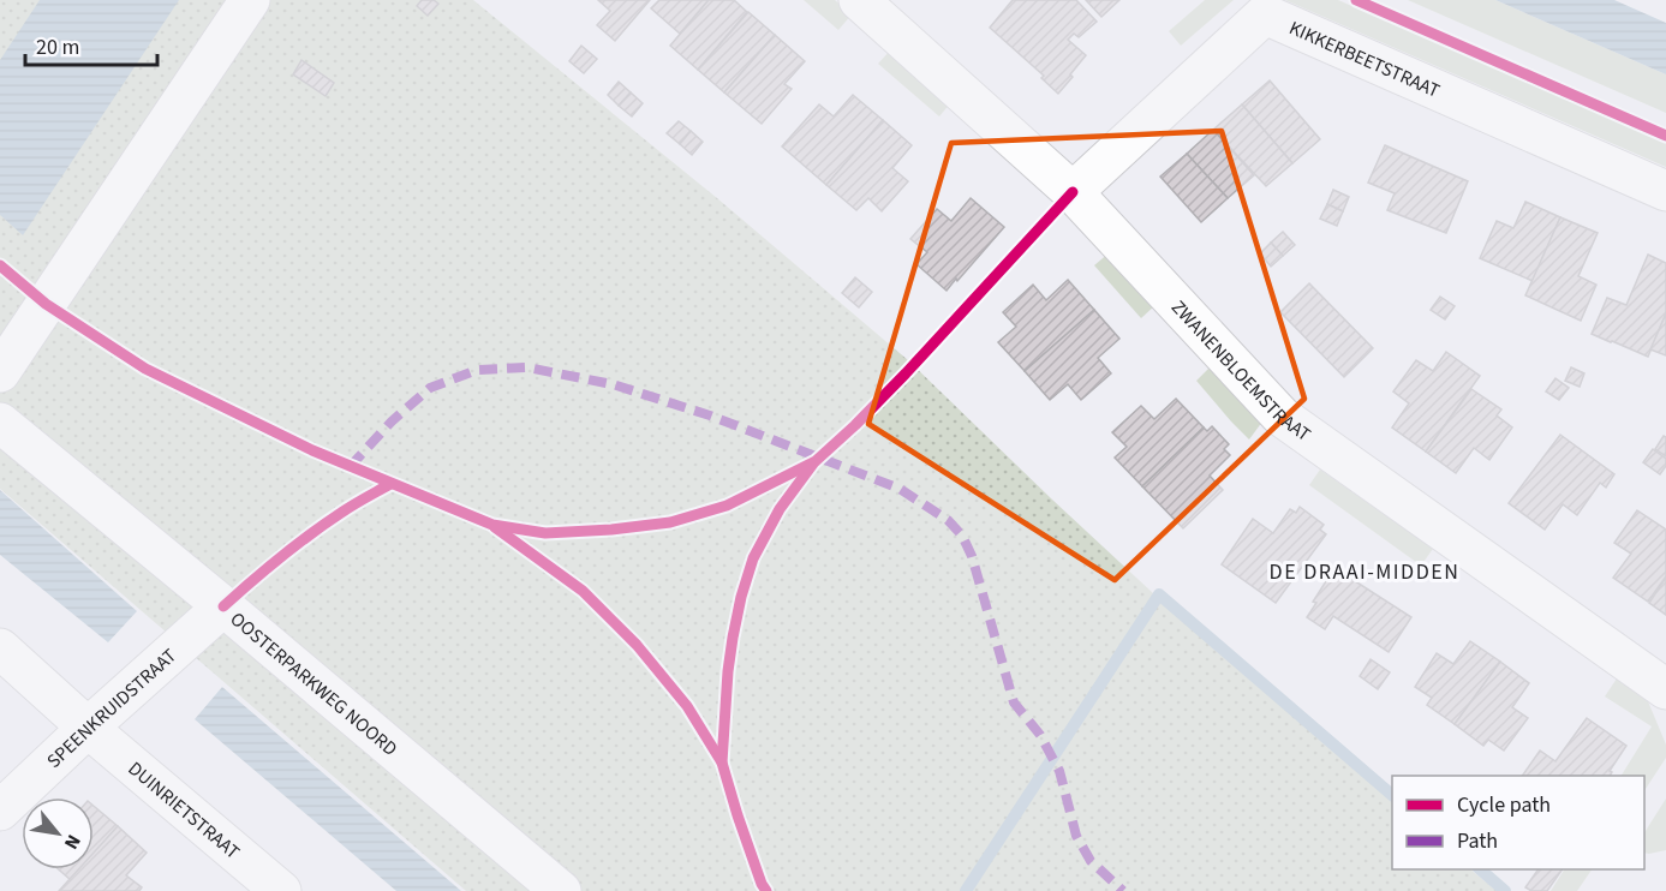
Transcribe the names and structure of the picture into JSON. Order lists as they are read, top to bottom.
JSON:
{
  "streets": {
    "street": [
      "KIKKERBEETSTRAAT",
      "ZWANENBLOEMSTRAAT",
      "OOSTERPARKWEG NOORD",
      "SPEENKRUIDSTRAAT",
      "DUINRIETSTRAAT"
    ]
  },
  "crossings": [
    ["KIKKERBEETSTRAAT", "ZWANENBLOEMSTRAAT"],
    ["OOSTERPARKWEG NOORD", "SPEENKRUIDSTRAAT"],
    ["SPEENKRUIDSTRAAT", "DUINRIETSTRAAT"]
  ],
  "districts": ["DE DRAAI-MIDDEN"],
  "legend": ["Cycle path", "Path"],
  "scale_bar": "20 m",
  "north": "bottom right"
}
